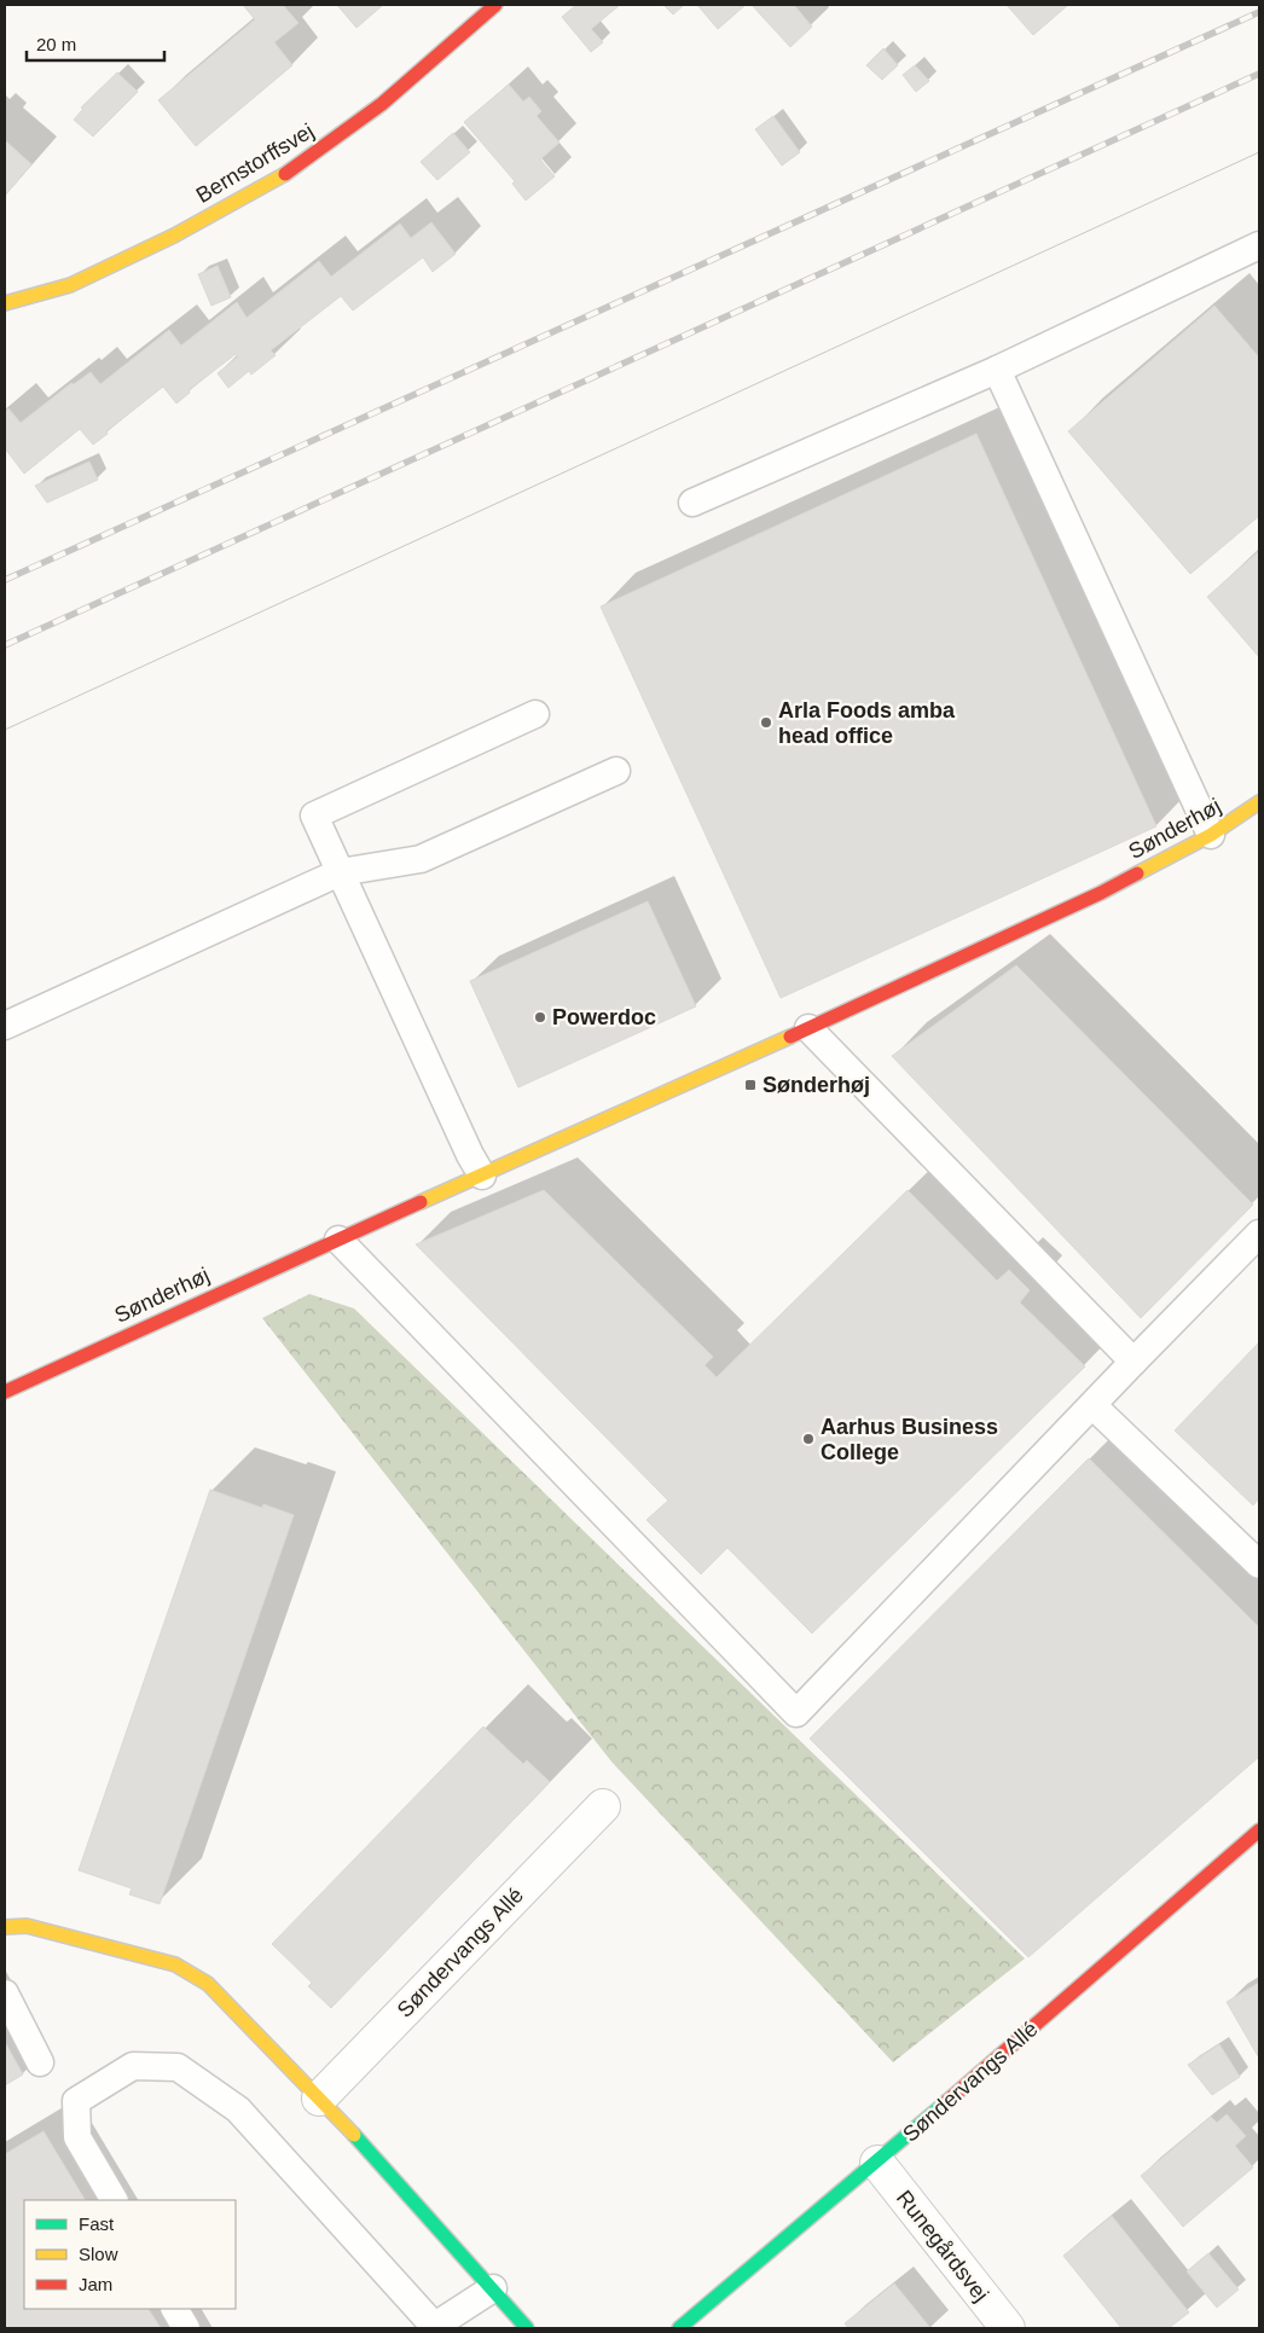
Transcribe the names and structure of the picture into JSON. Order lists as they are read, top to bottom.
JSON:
{
  "streets": {
    "street": [
      "Bernstorffsvej",
      "Sønderhøj",
      "Søndervangs Allé",
      "Runegårdsvej"
    ]
  },
  "crossings": [
    ["Søndervangs Allé", "Runegårdsvej"]
  ],
  "places": {
    "other": ["Arla Foods amba head office", "Powerdoc", "Aarhus Business College"],
    "transit": ["Sønderhøj"]
  },
  "legend": ["Fast", "Slow", "Jam"],
  "scale_bar": "20 m"
}
